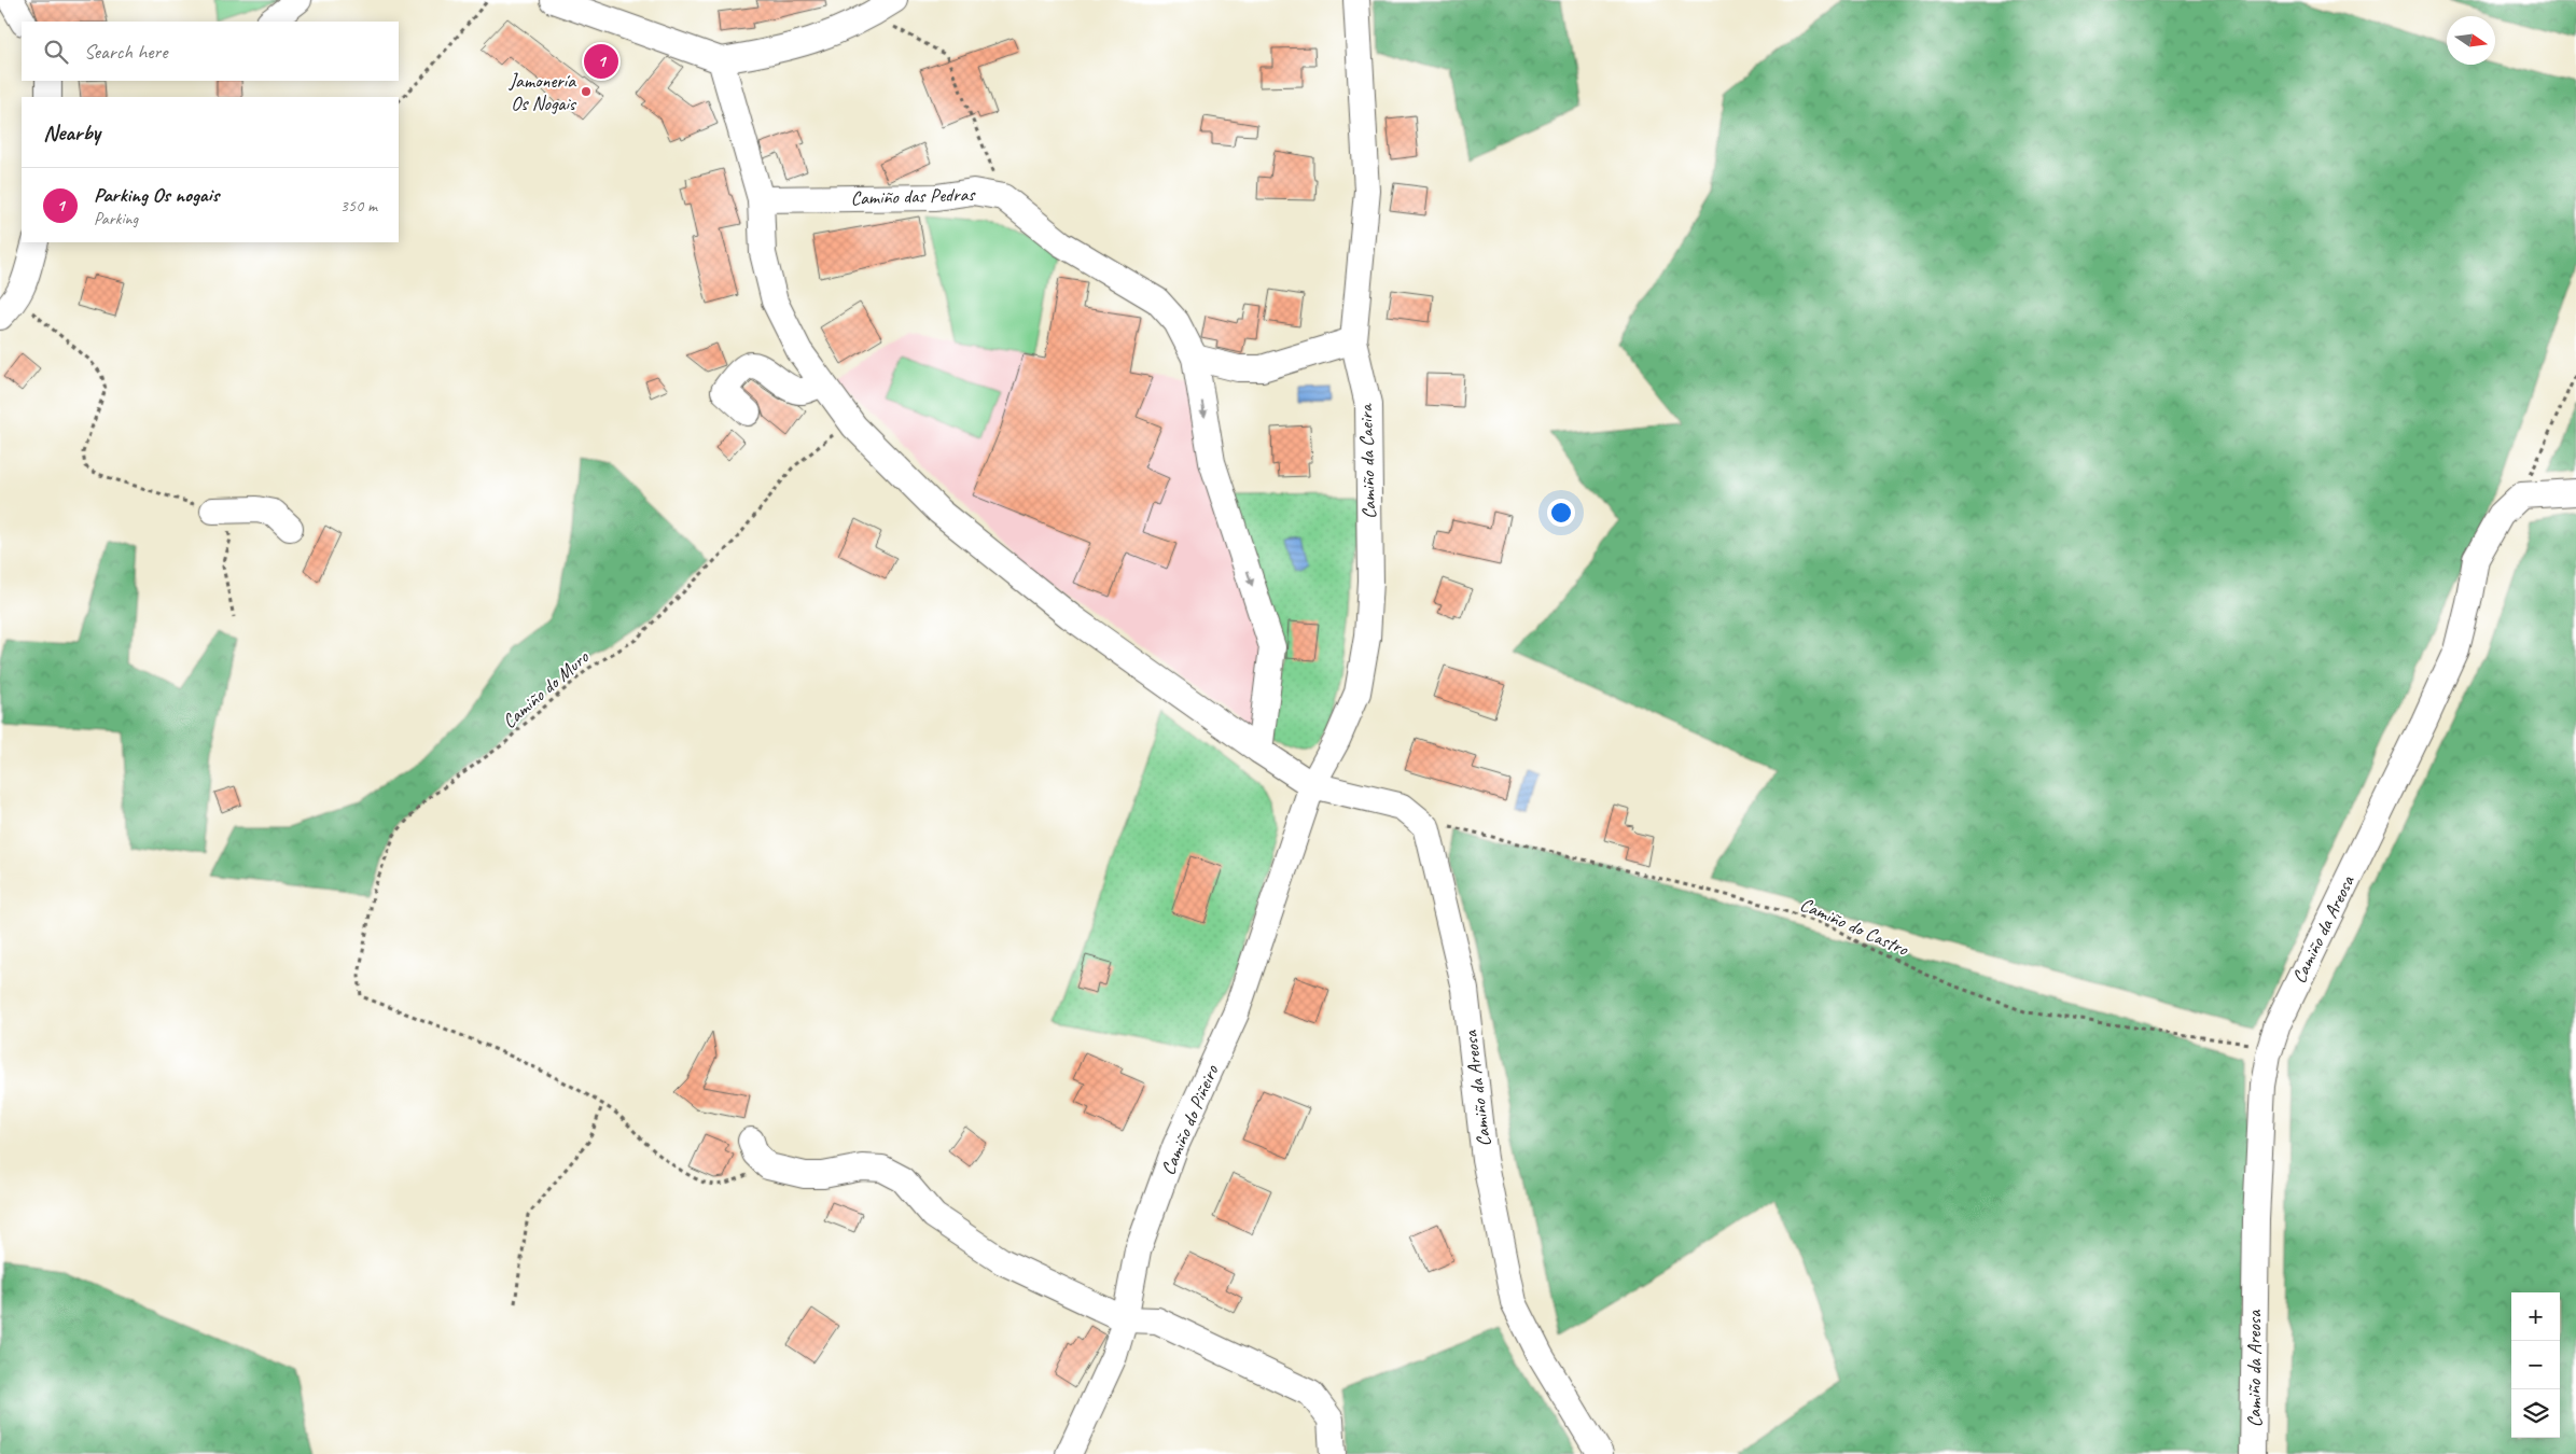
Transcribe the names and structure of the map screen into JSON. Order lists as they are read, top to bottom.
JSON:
{
  "streets": {
    "street": [
      "Camiño das Pedras",
      "Camiño da Caeira",
      "Camiño da Areosa",
      "Camiño do Piñeiro"
    ],
    "path": ["Camiño do Muro", "Camiño do Castro"]
  },
  "crossings": [
    ["Camiño da Caeira", "Camiño do Piñeiro"],
    ["Camiño do Castro", "Camiño da Areosa"]
  ],
  "one_way": ["Camiño das Pedras"],
  "places": ["Jamonería Os Nogais"],
  "north": "right",
  "page": {
    "search": "Search here",
    "pins": "1",
    "heading": "Nearby",
    "list": [
      {
        "mark": "1",
        "name": "Parking Os nogais",
        "note": "Parking",
        "value": "350 m"
      }
    ],
    "map_buttons": ["+", "−"]
  }
}
